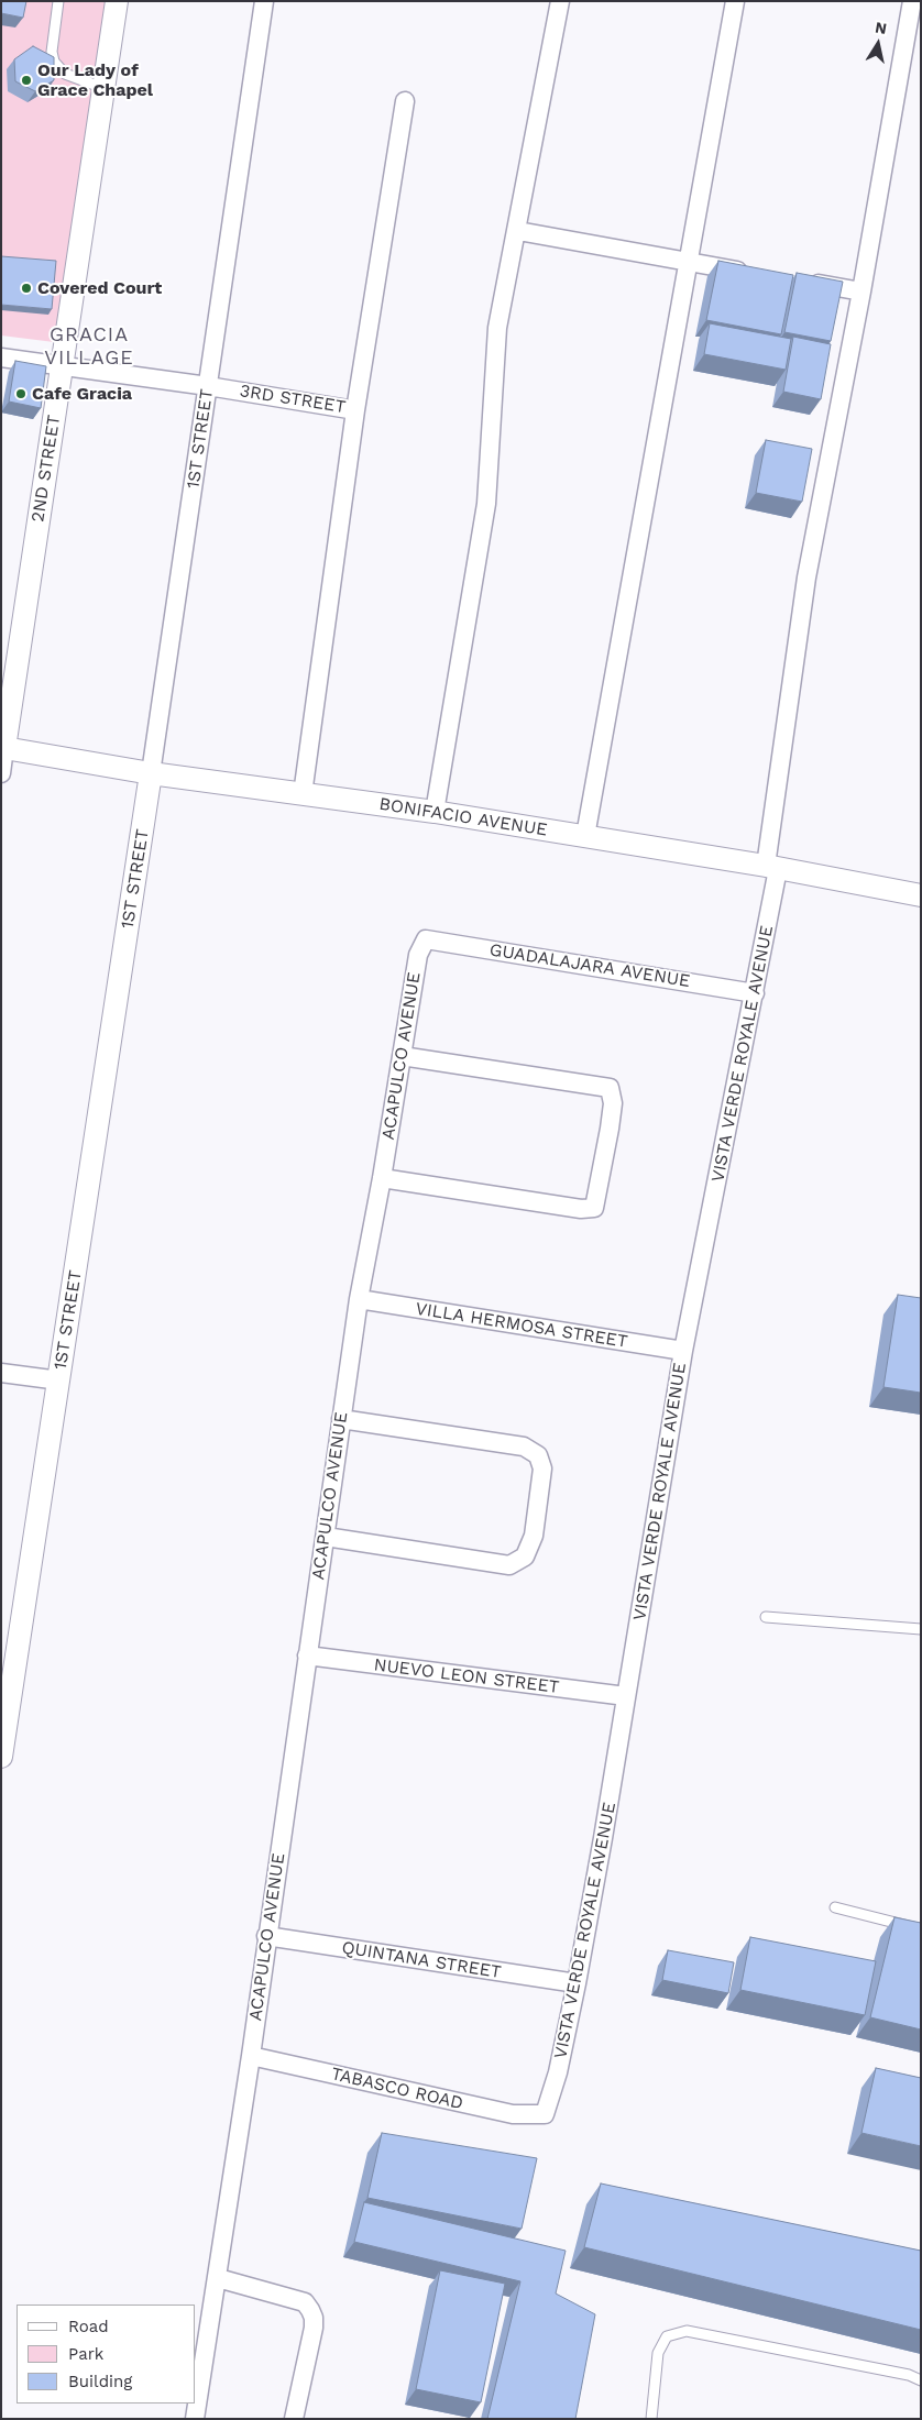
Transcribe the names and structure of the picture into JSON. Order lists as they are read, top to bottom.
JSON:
{
  "streets": {
    "street": [
      "3RD STREET",
      "1ST STREET",
      "2ND STREET",
      "BONIFACIO AVENUE",
      "GUADALAJARA AVENUE",
      "VISTA VERDE ROYALE AVENUE",
      "ACAPULCO AVENUE",
      "VILLA HERMOSA STREET",
      "NUEVO LEON STREET",
      "QUINTANA STREET",
      "TABASCO ROAD"
    ]
  },
  "crossings": [
    ["3RD STREET", "1ST STREET"],
    ["3RD STREET", "2ND STREET"],
    ["1ST STREET", "BONIFACIO AVENUE"],
    ["2ND STREET", "BONIFACIO AVENUE"],
    ["BONIFACIO AVENUE", "VISTA VERDE ROYALE AVENUE"],
    ["GUADALAJARA AVENUE", "VISTA VERDE ROYALE AVENUE"],
    ["GUADALAJARA AVENUE", "ACAPULCO AVENUE"],
    ["VISTA VERDE ROYALE AVENUE", "VILLA HERMOSA STREET"],
    ["VISTA VERDE ROYALE AVENUE", "NUEVO LEON STREET"],
    ["VISTA VERDE ROYALE AVENUE", "QUINTANA STREET"],
    ["VISTA VERDE ROYALE AVENUE", "TABASCO ROAD"],
    ["ACAPULCO AVENUE", "VILLA HERMOSA STREET"],
    ["ACAPULCO AVENUE", "NUEVO LEON STREET"],
    ["ACAPULCO AVENUE", "QUINTANA STREET"],
    ["ACAPULCO AVENUE", "TABASCO ROAD"]
  ],
  "districts": ["GRACIA VILLAGE"],
  "places": ["Our Lady of Grace Chapel", "Covered Court", "Cafe Gracia"],
  "legend": ["Road", "Park", "Building"],
  "north": "top"
}
